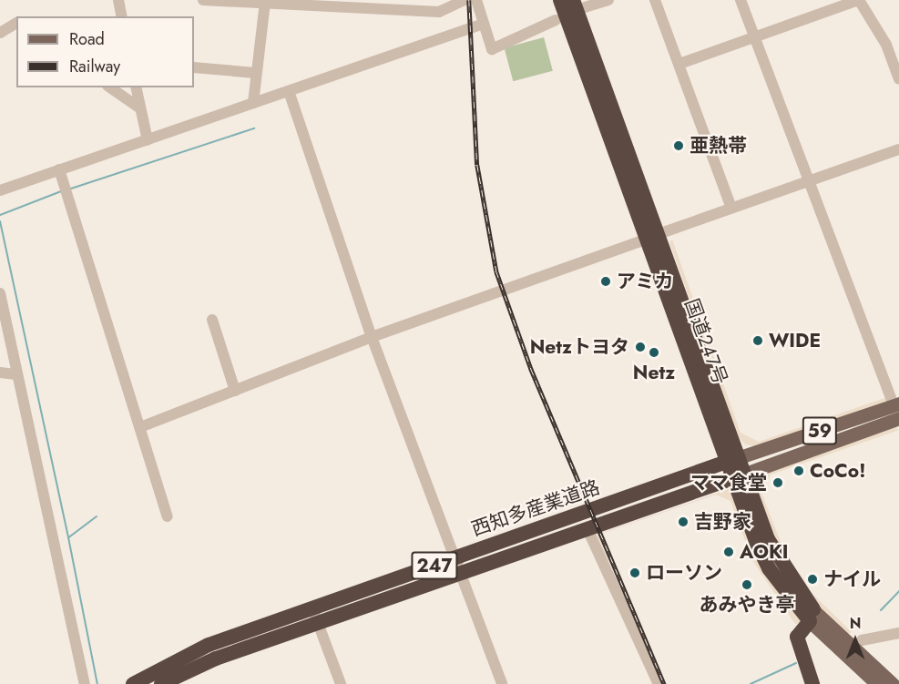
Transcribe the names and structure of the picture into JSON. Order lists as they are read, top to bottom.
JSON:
{
  "streets": {
    "highway": ["国道247号", "西知多産業道路", "247"],
    "main road": ["59"]
  },
  "crossings": [
    ["国道247号", "59"],
    ["国道247号", "西知多産業道路"],
    ["59", "西知多産業道路"]
  ],
  "places": [
    "亜熱帯",
    "アミカ",
    "WIDE",
    "Netzトヨタ",
    "Netz",
    "CoCo!",
    "ママ食堂",
    "吉野家",
    "AOKI",
    "ローソン",
    "ナイル",
    "あみやき亭"
  ],
  "legend": ["Road", "Railway"],
  "north": "top"
}
